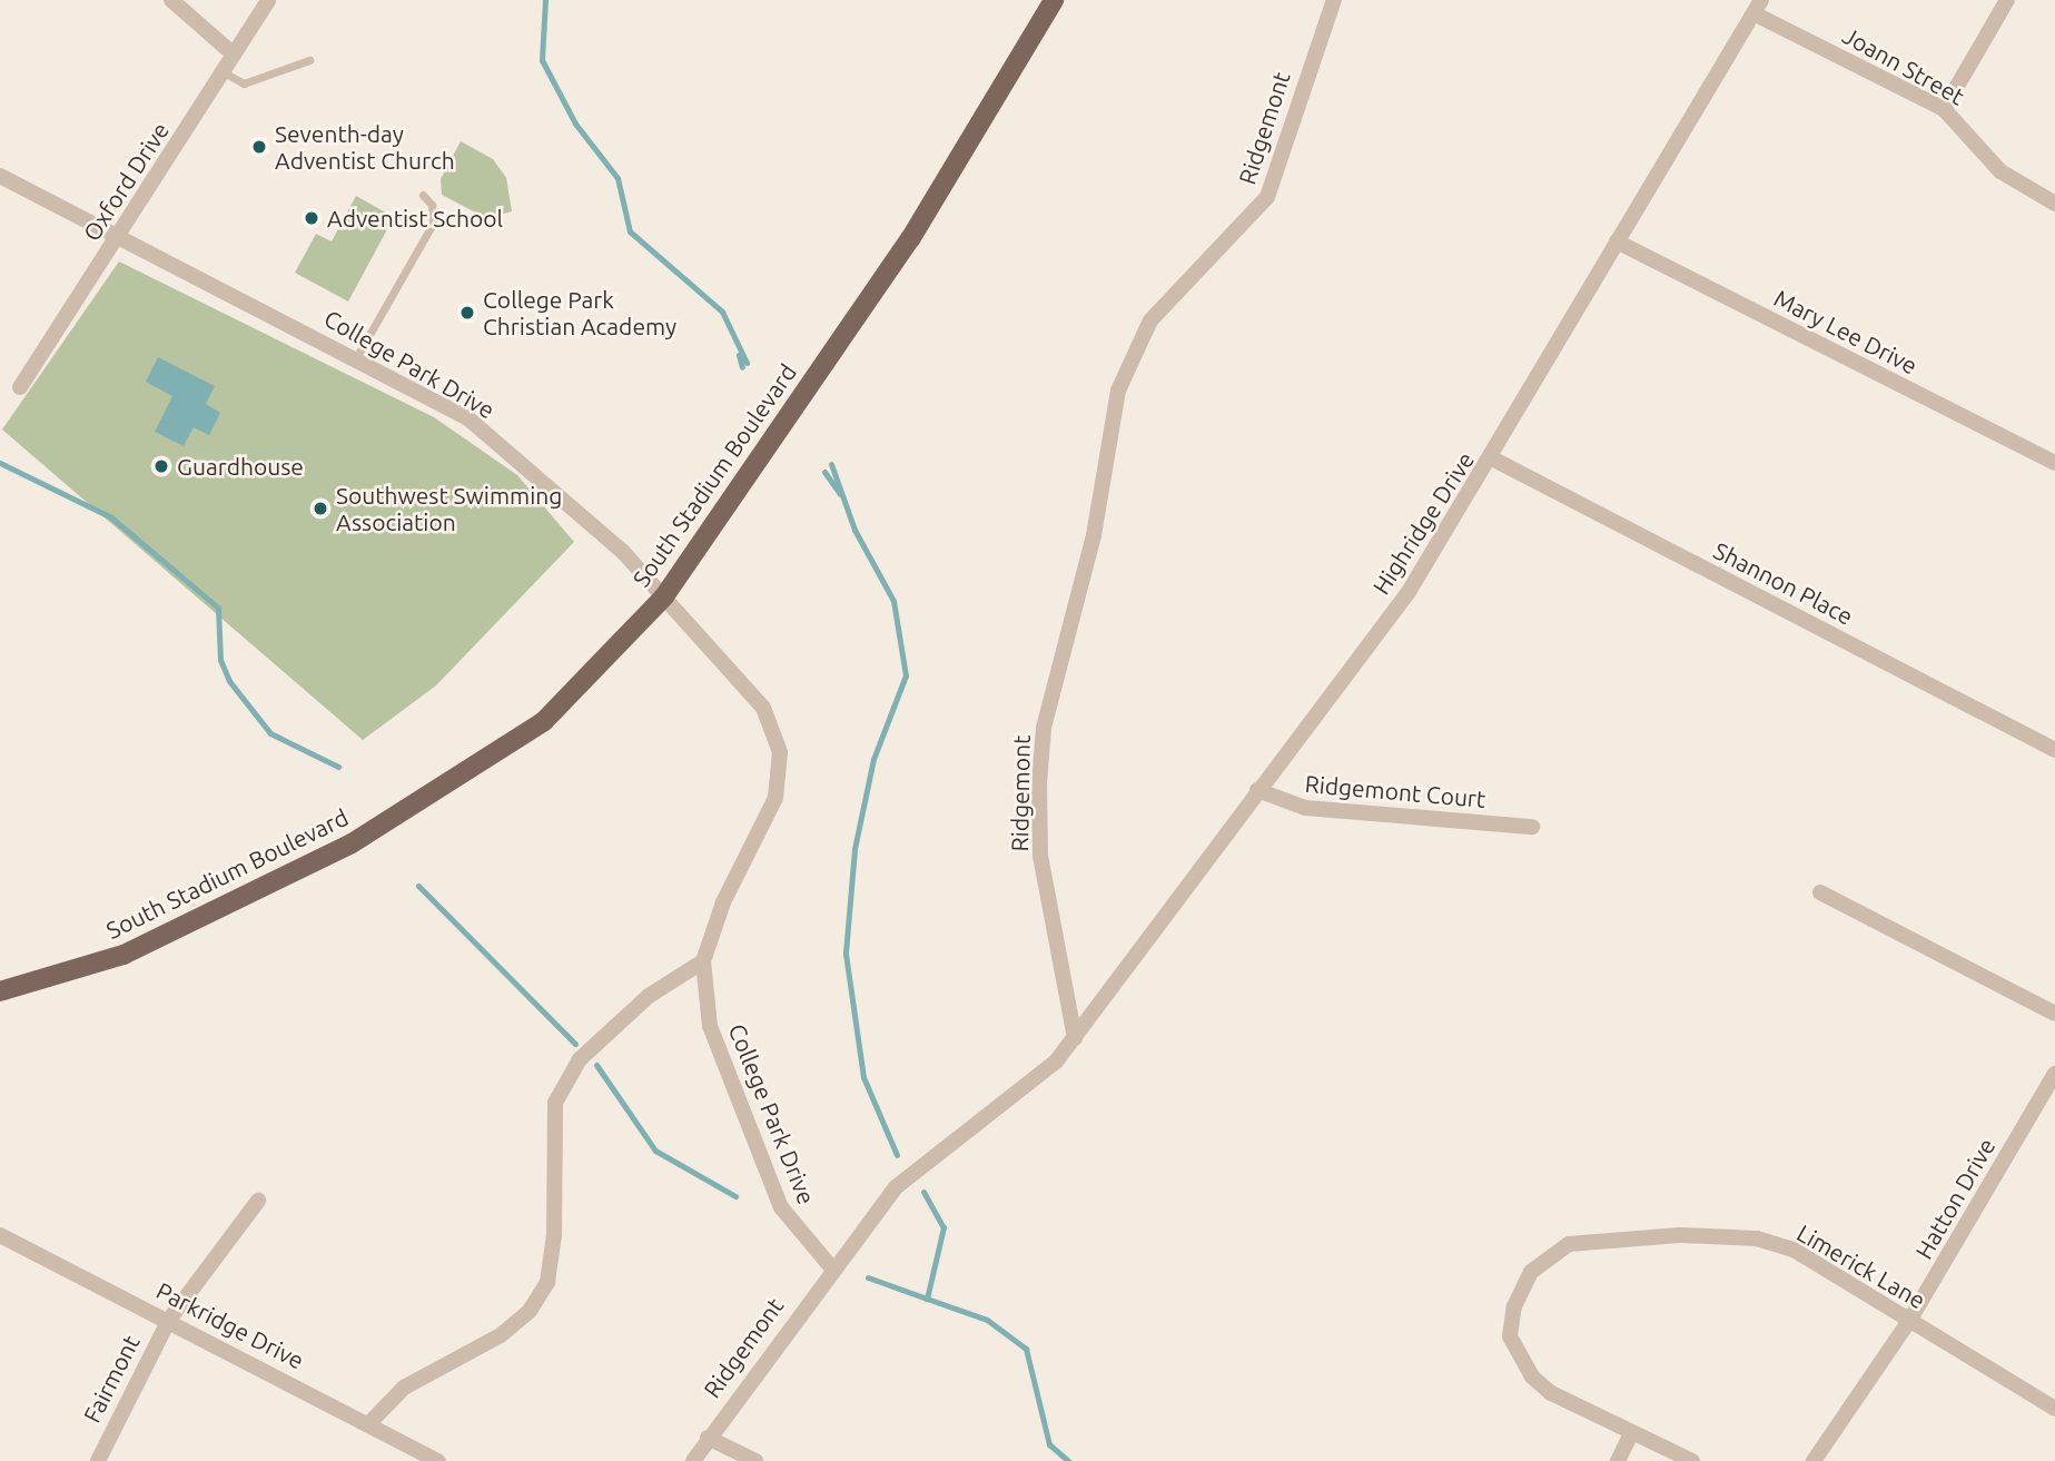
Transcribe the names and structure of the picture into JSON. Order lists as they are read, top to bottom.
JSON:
{
  "streets": {
    "main road": ["South Stadium Boulevard"],
    "street": [
      "Joann Street",
      "Ridgemont",
      "Oxford Drive",
      "Mary Lee Drive",
      "College Park Drive",
      "Highridge Drive",
      "Shannon Place",
      "Ridgemont Court",
      "Hatton Drive",
      "Limerick Lane",
      "Parkridge Drive",
      "Fairmont"
    ]
  },
  "crossings": [
    ["Joann Street", "Highridge Drive"],
    ["Ridgemont", "College Park Drive"],
    ["Ridgemont", "Highridge Drive"],
    ["Oxford Drive", "College Park Drive"],
    ["Mary Lee Drive", "Highridge Drive"],
    ["College Park Drive", "South Stadium Boulevard"],
    ["Highridge Drive", "Shannon Place"],
    ["Highridge Drive", "Ridgemont Court"],
    ["Hatton Drive", "Limerick Lane"],
    ["Parkridge Drive", "Fairmont"]
  ],
  "places": [
    "Seventh-day Adventist Church",
    "Adventist School",
    "College Park Christian Academy",
    "Guardhouse",
    "Southwest Swimming Association"
  ]
}
